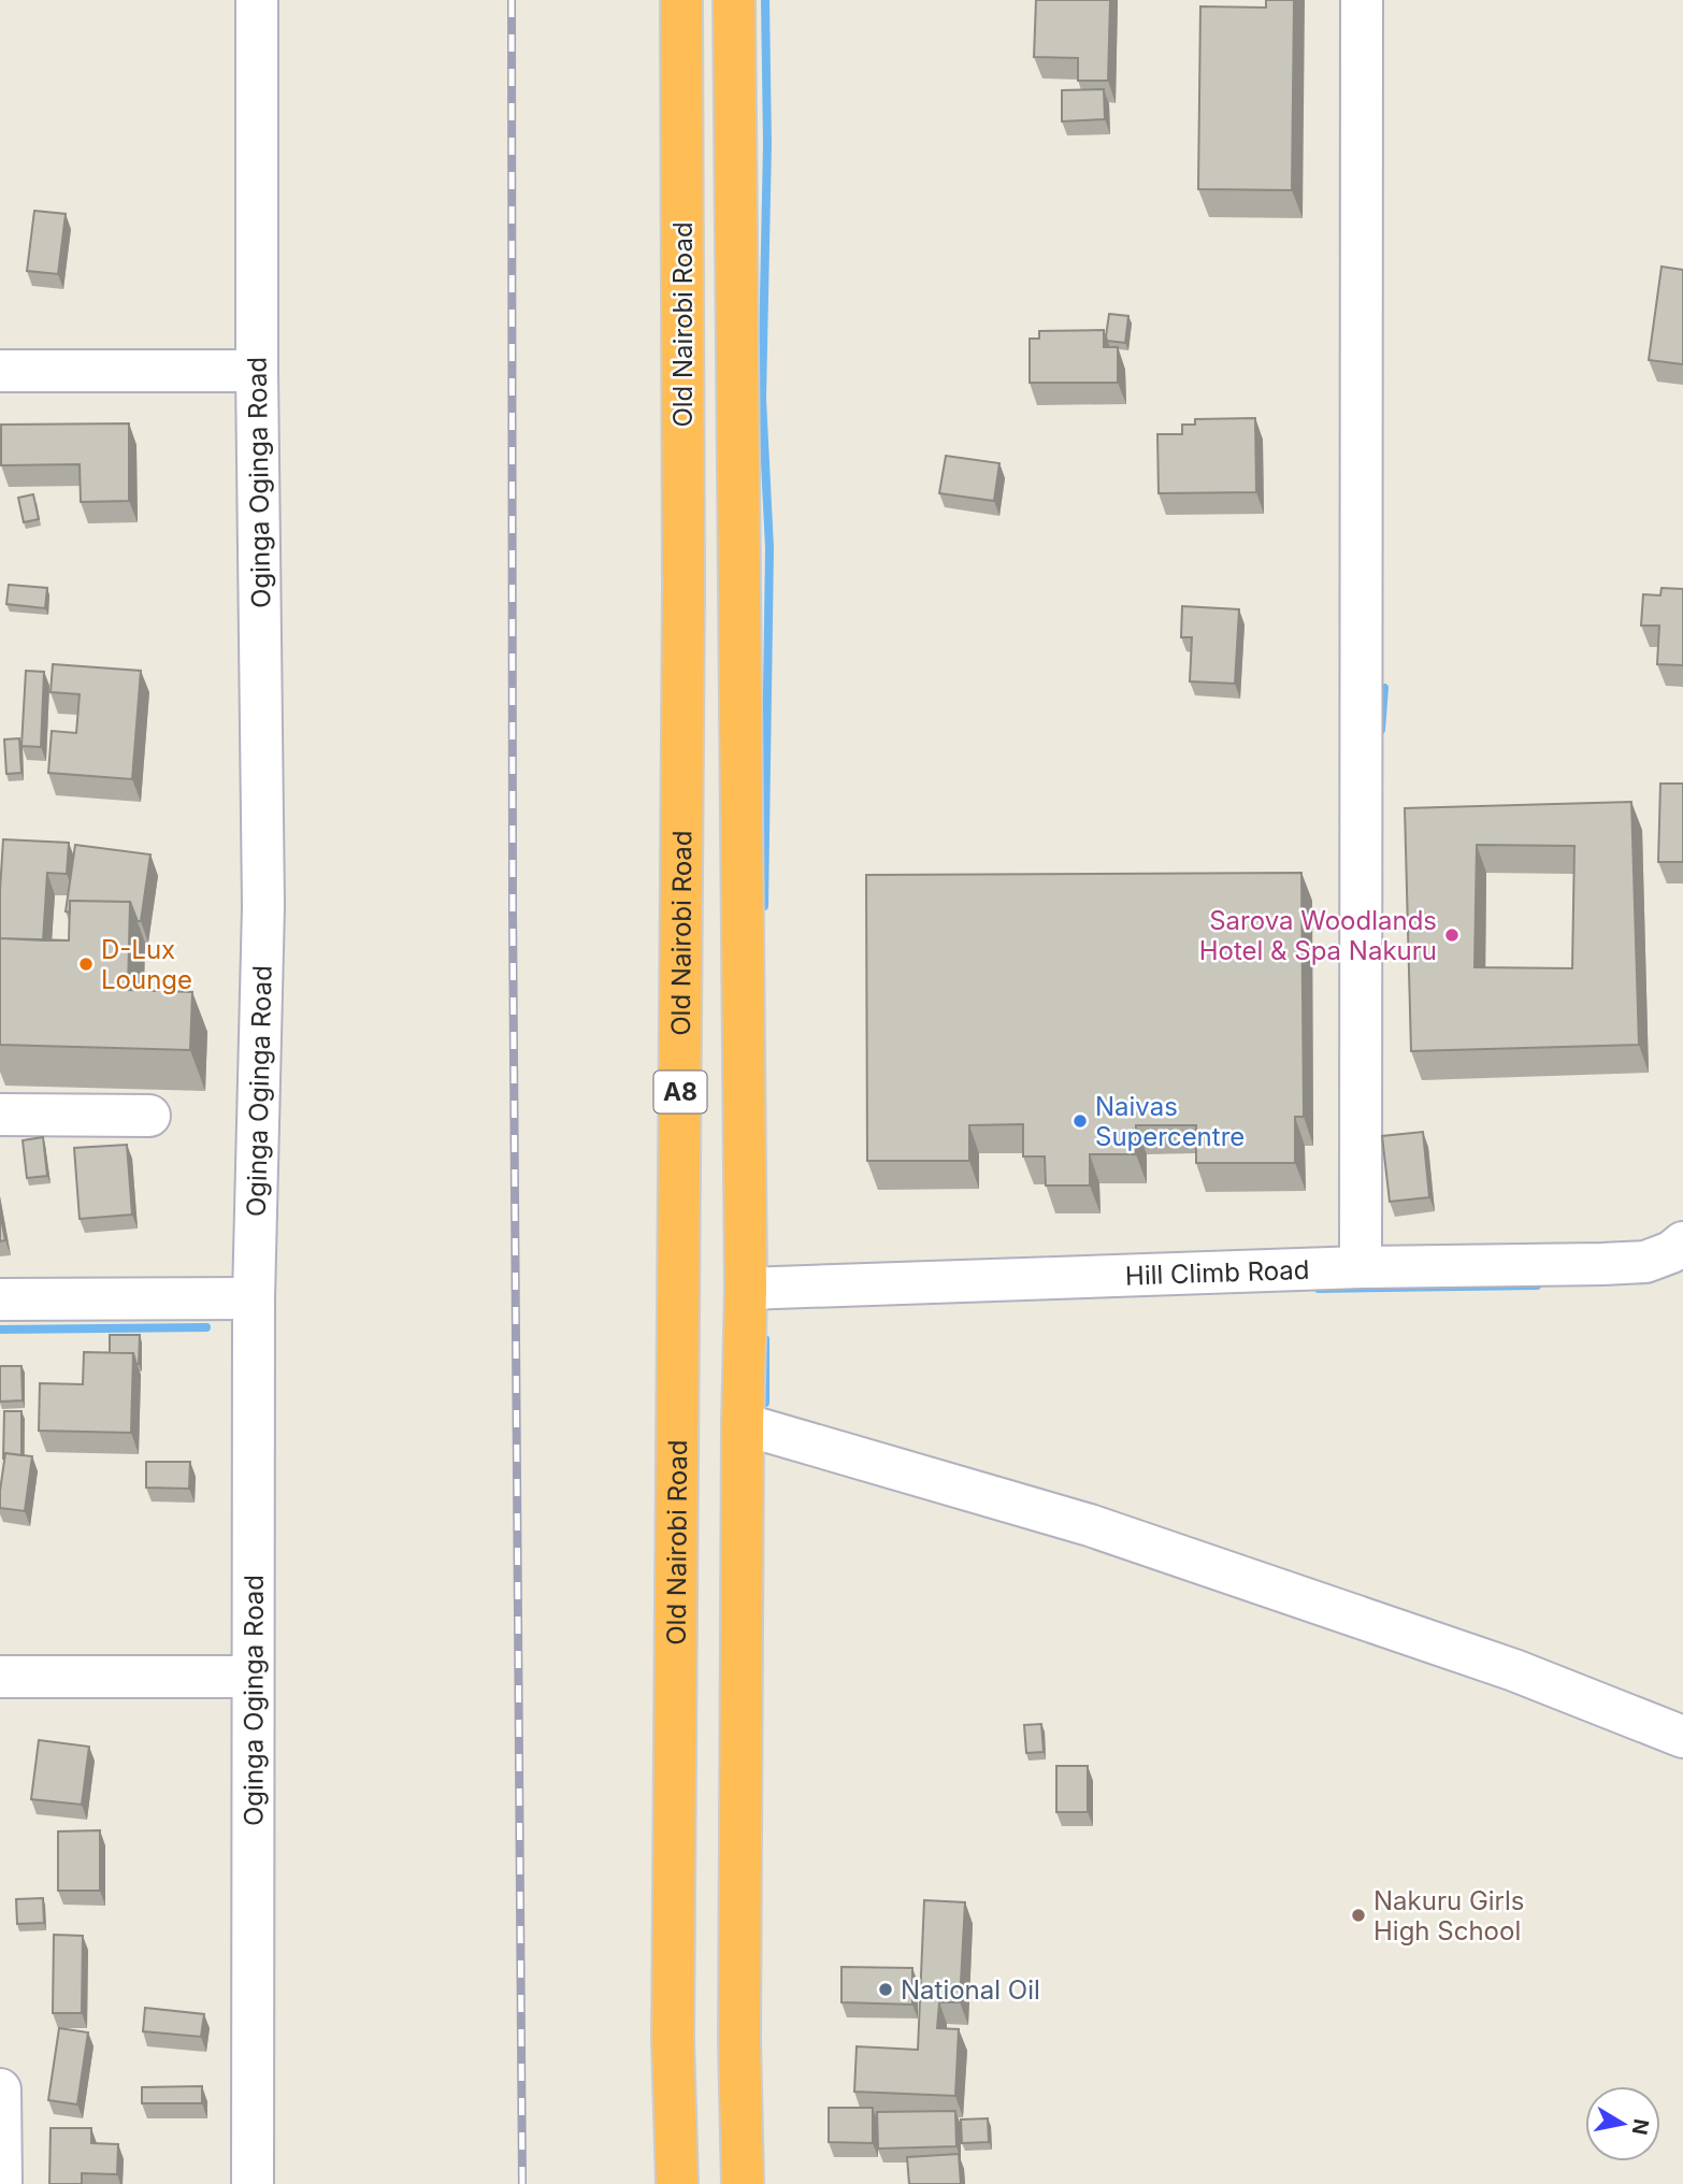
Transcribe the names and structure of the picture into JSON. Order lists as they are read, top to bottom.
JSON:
{
  "streets": {
    "highway": ["Old Nairobi Road", "A8"],
    "street": ["Oginga Oginga Road", "Hill Climb Road"]
  },
  "crossings": [
    ["Old Nairobi Road", "Hill Climb Road"]
  ],
  "places": [
    "Sarova Woodlands Hotel & Spa Nakuru",
    "D-Lux Lounge",
    "Naivas Supercentre",
    "Nakuru Girls High School",
    "National Oil"
  ],
  "north": "right"
}
